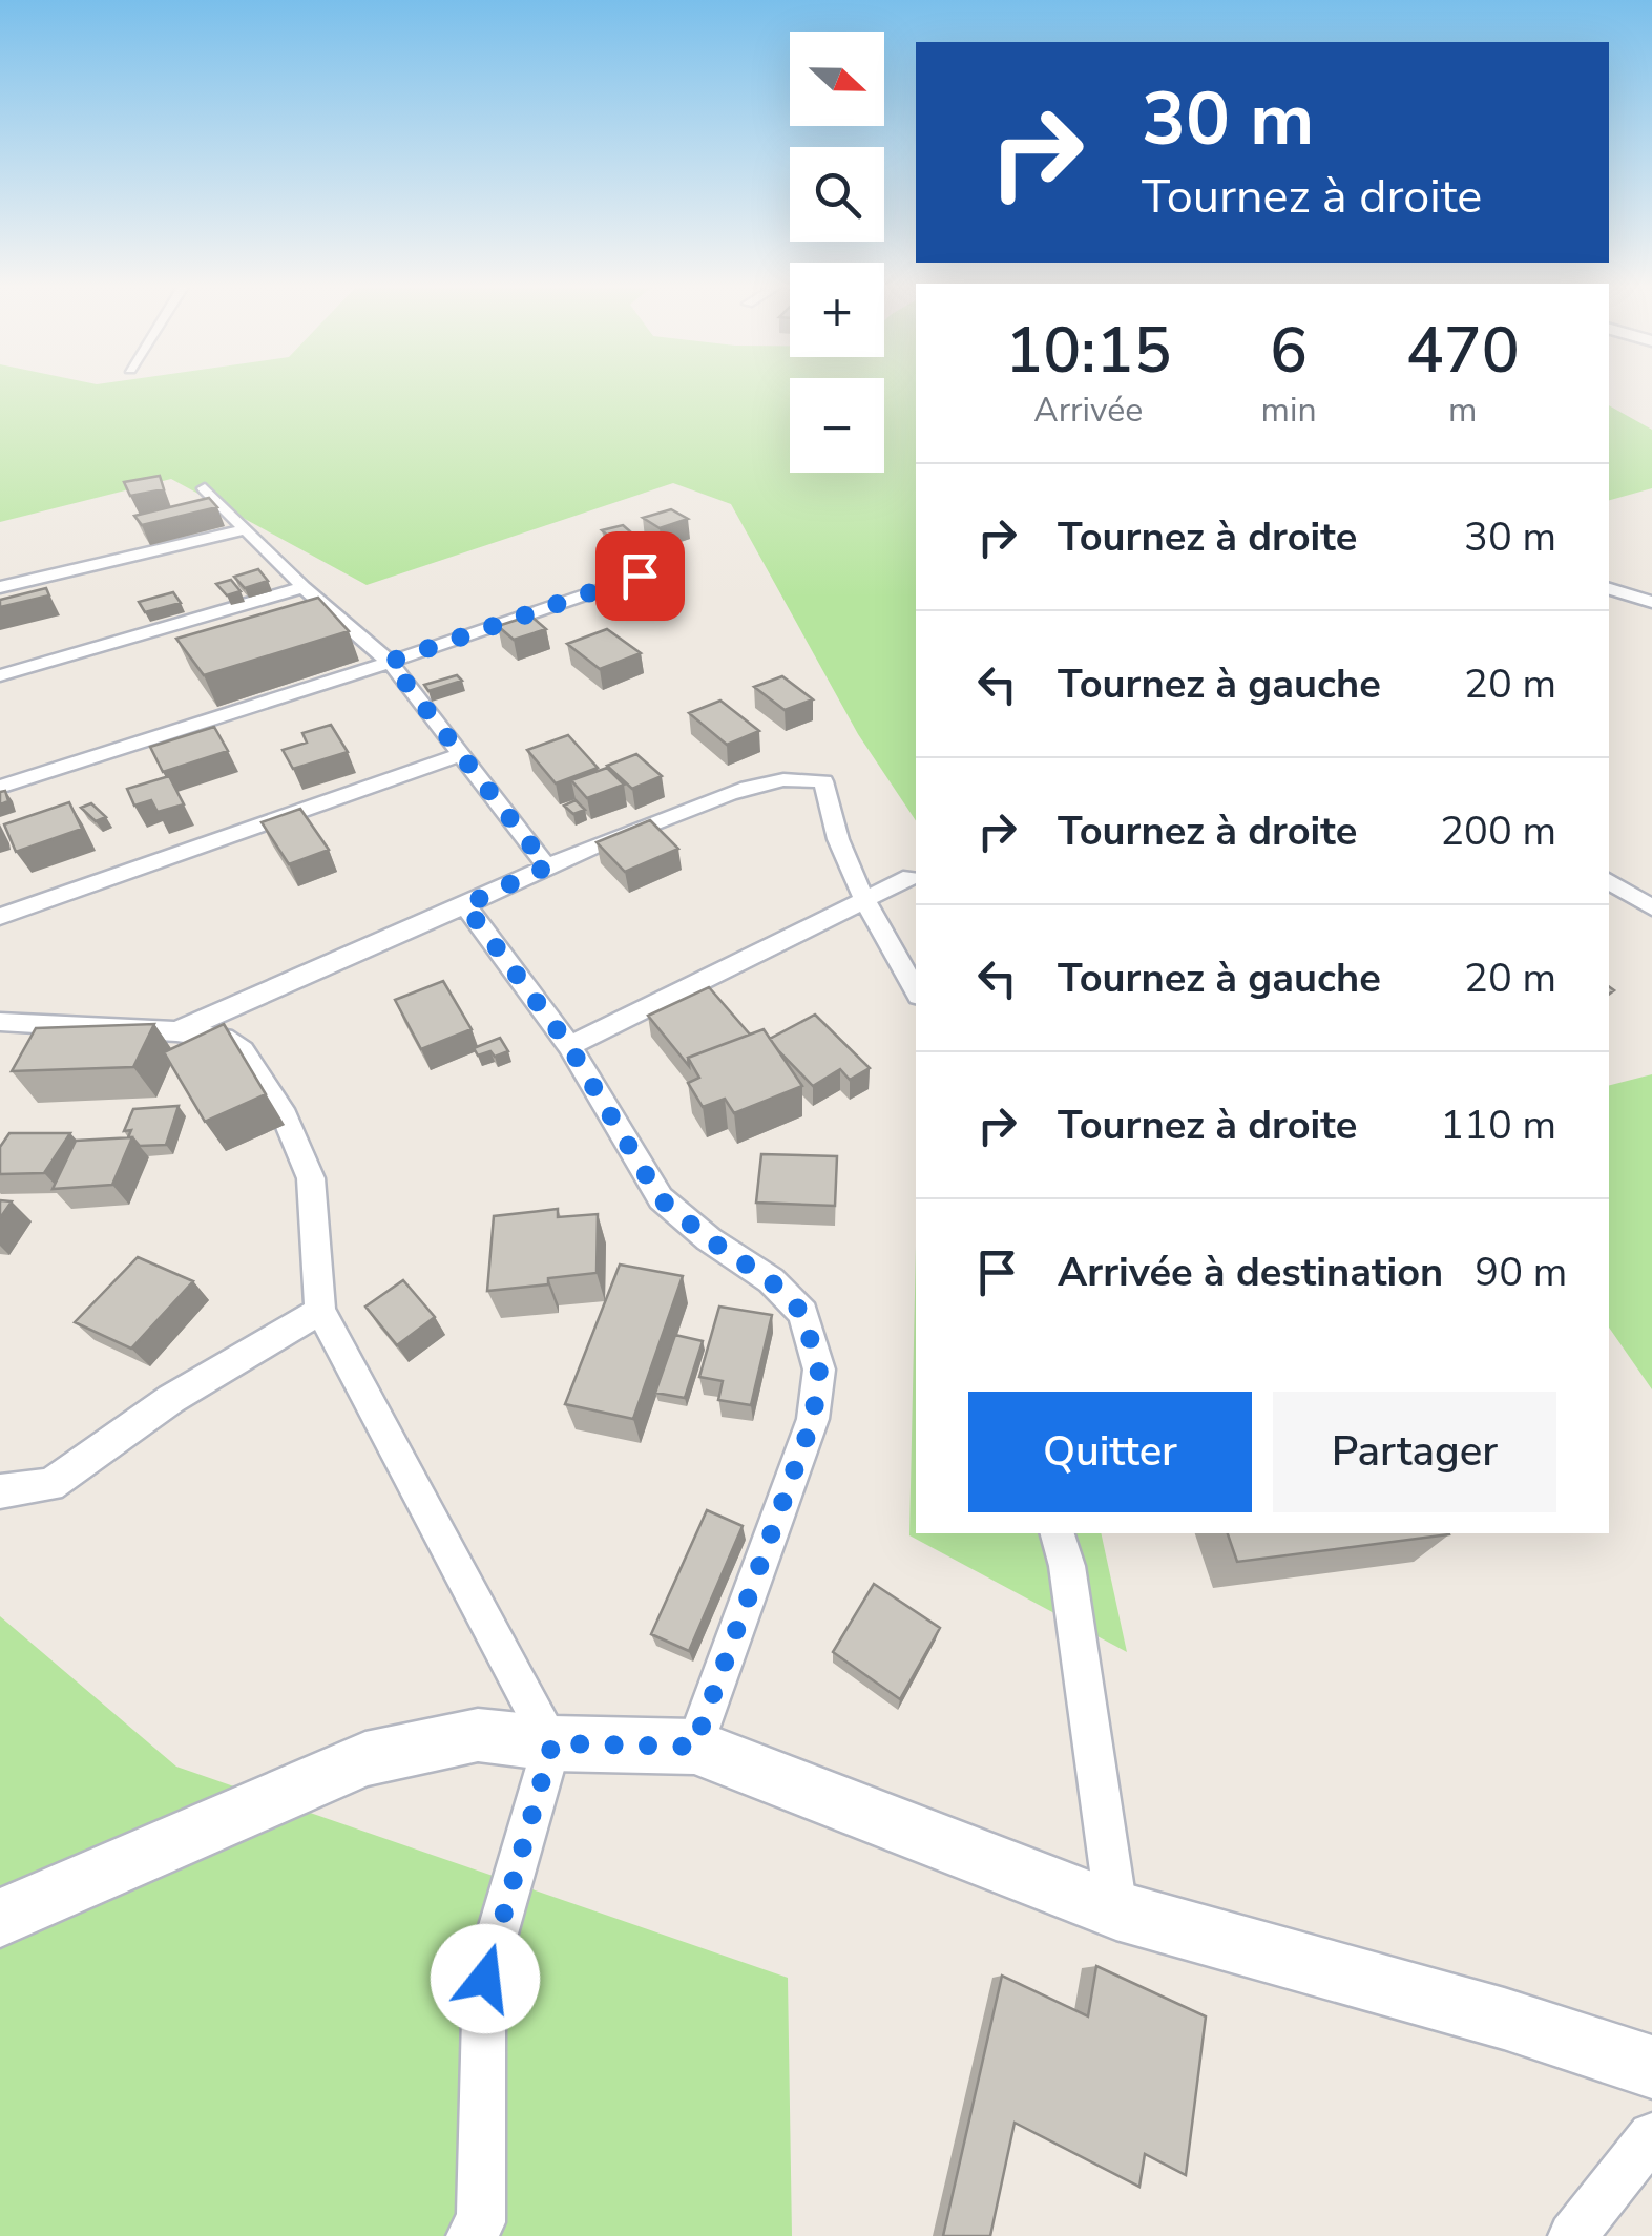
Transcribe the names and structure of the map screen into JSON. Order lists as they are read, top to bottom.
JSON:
{
  "north": "right",
  "page": {
    "map_buttons": ["+", "−"],
    "turn": ["30 m", "Tournez à droite"],
    "eta": [
      "10:15",
      "Arrivée",
      "6",
      "min",
      "470",
      "m"
    ],
    "list": [
      {
        "name": "Tournez à droite",
        "value": "30 m"
      },
      {
        "name": "Tournez à gauche",
        "value": "20 m"
      },
      {
        "name": "Tournez à droite",
        "value": "200 m"
      },
      {
        "name": "Tournez à gauche",
        "value": "20 m"
      },
      {
        "name": "Tournez à droite",
        "value": "110 m"
      },
      {
        "name": "Arrivée à destination",
        "value": "90 m"
      }
    ],
    "buttons": ["Quitter", "Partager"]
  }
}
